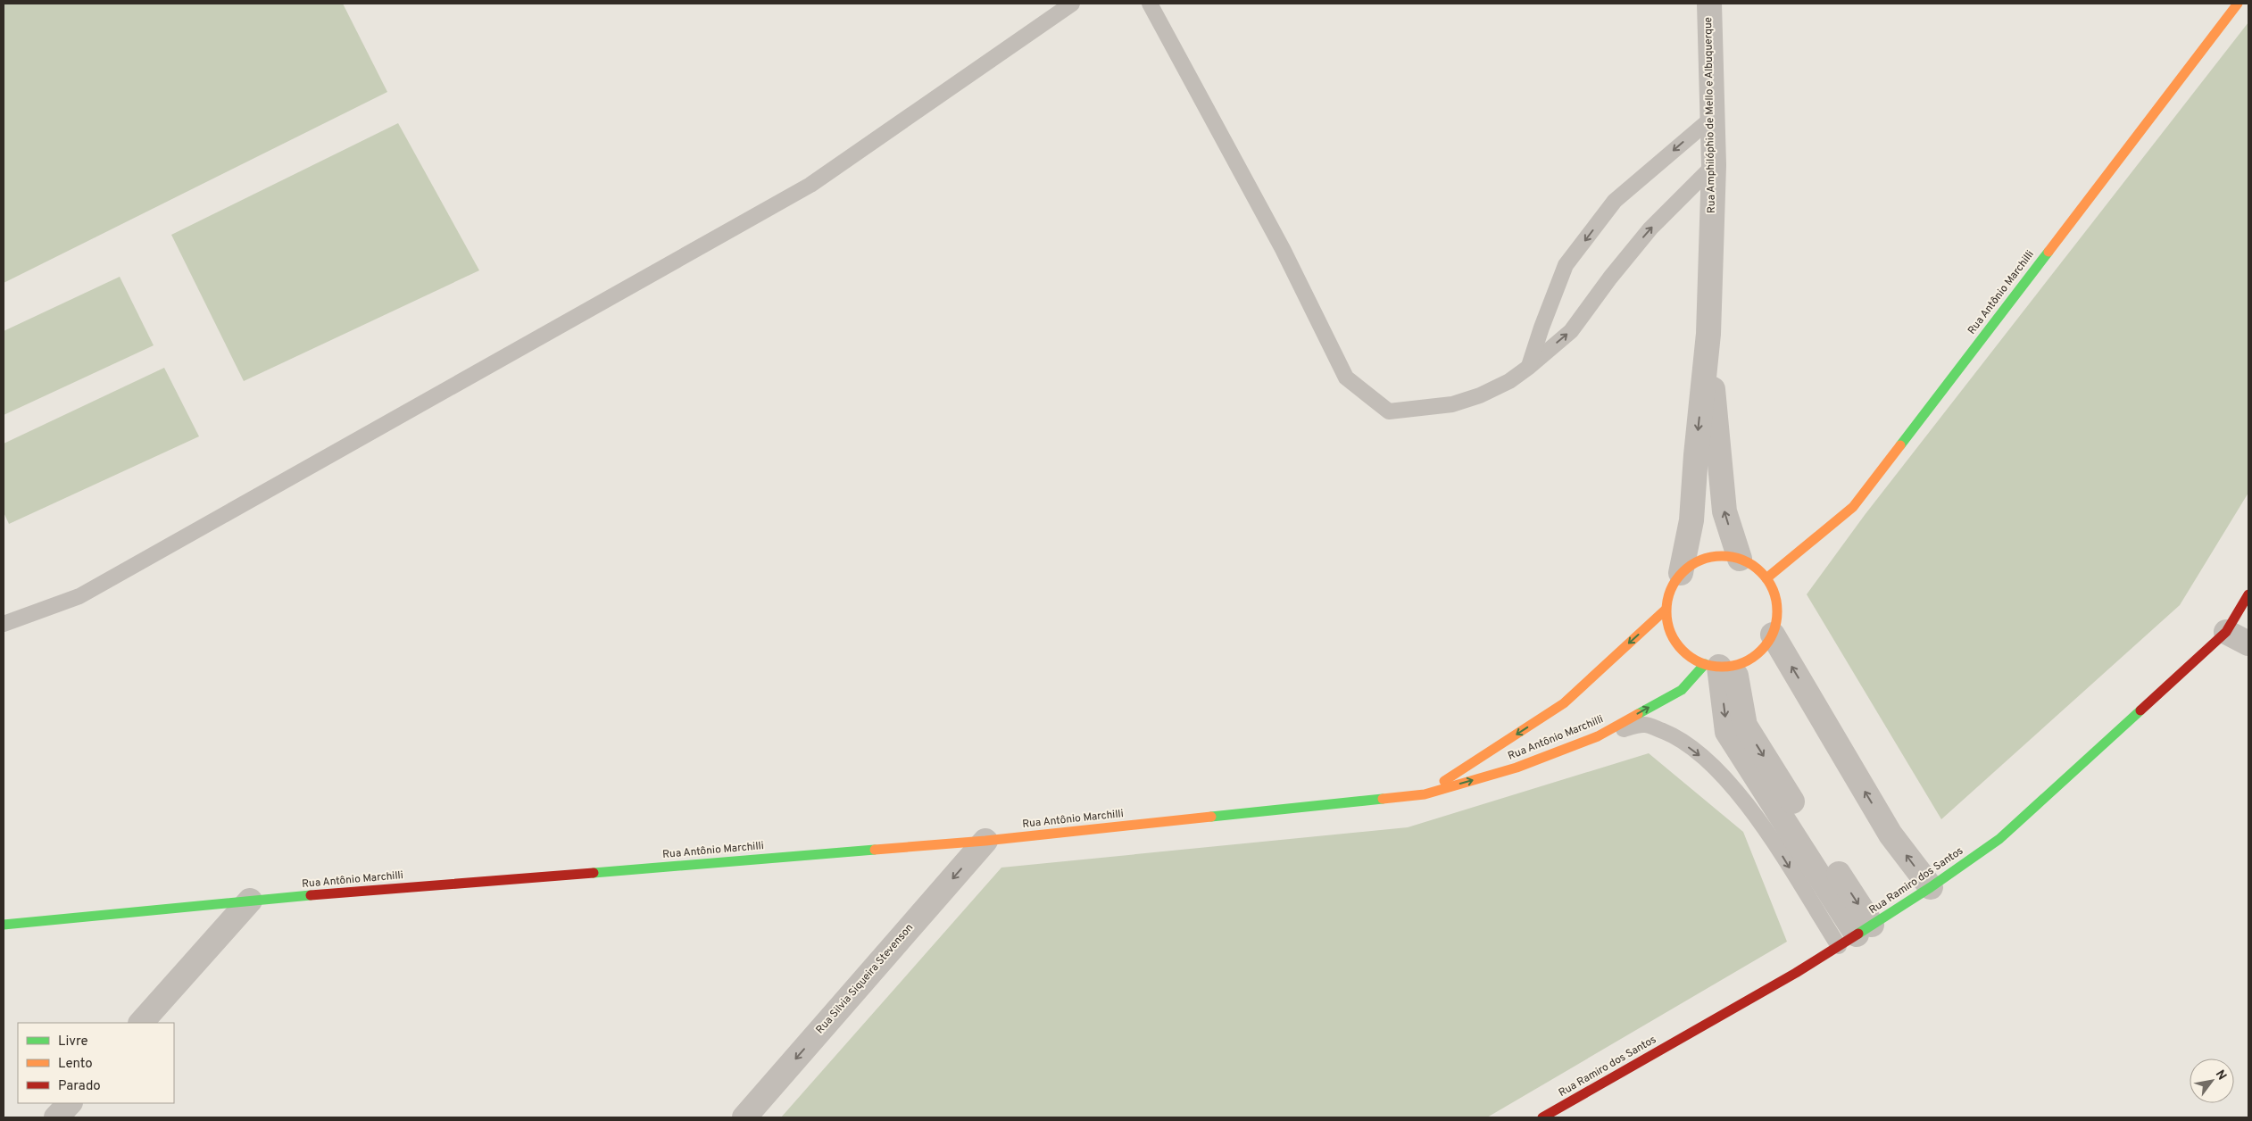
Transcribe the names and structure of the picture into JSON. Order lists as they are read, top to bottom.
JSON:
{
  "streets": {
    "street": [
      "Rua Amphilóphio de Mello e Albuquerque",
      "Rua Antônio Marchilli",
      "Rua Ramiro dos Santos",
      "Rua Silvia Siqueira Stevenson"
    ]
  },
  "crossings": [
    ["Rua Amphilóphio de Mello e Albuquerque", "Rua Antônio Marchilli"],
    ["Rua Antônio Marchilli", "Rua Silvia Siqueira Stevenson"]
  ],
  "one_way": ["Rua Silvia Siqueira Stevenson"],
  "legend": ["Livre", "Lento", "Parado"],
  "north": "top right"
}
